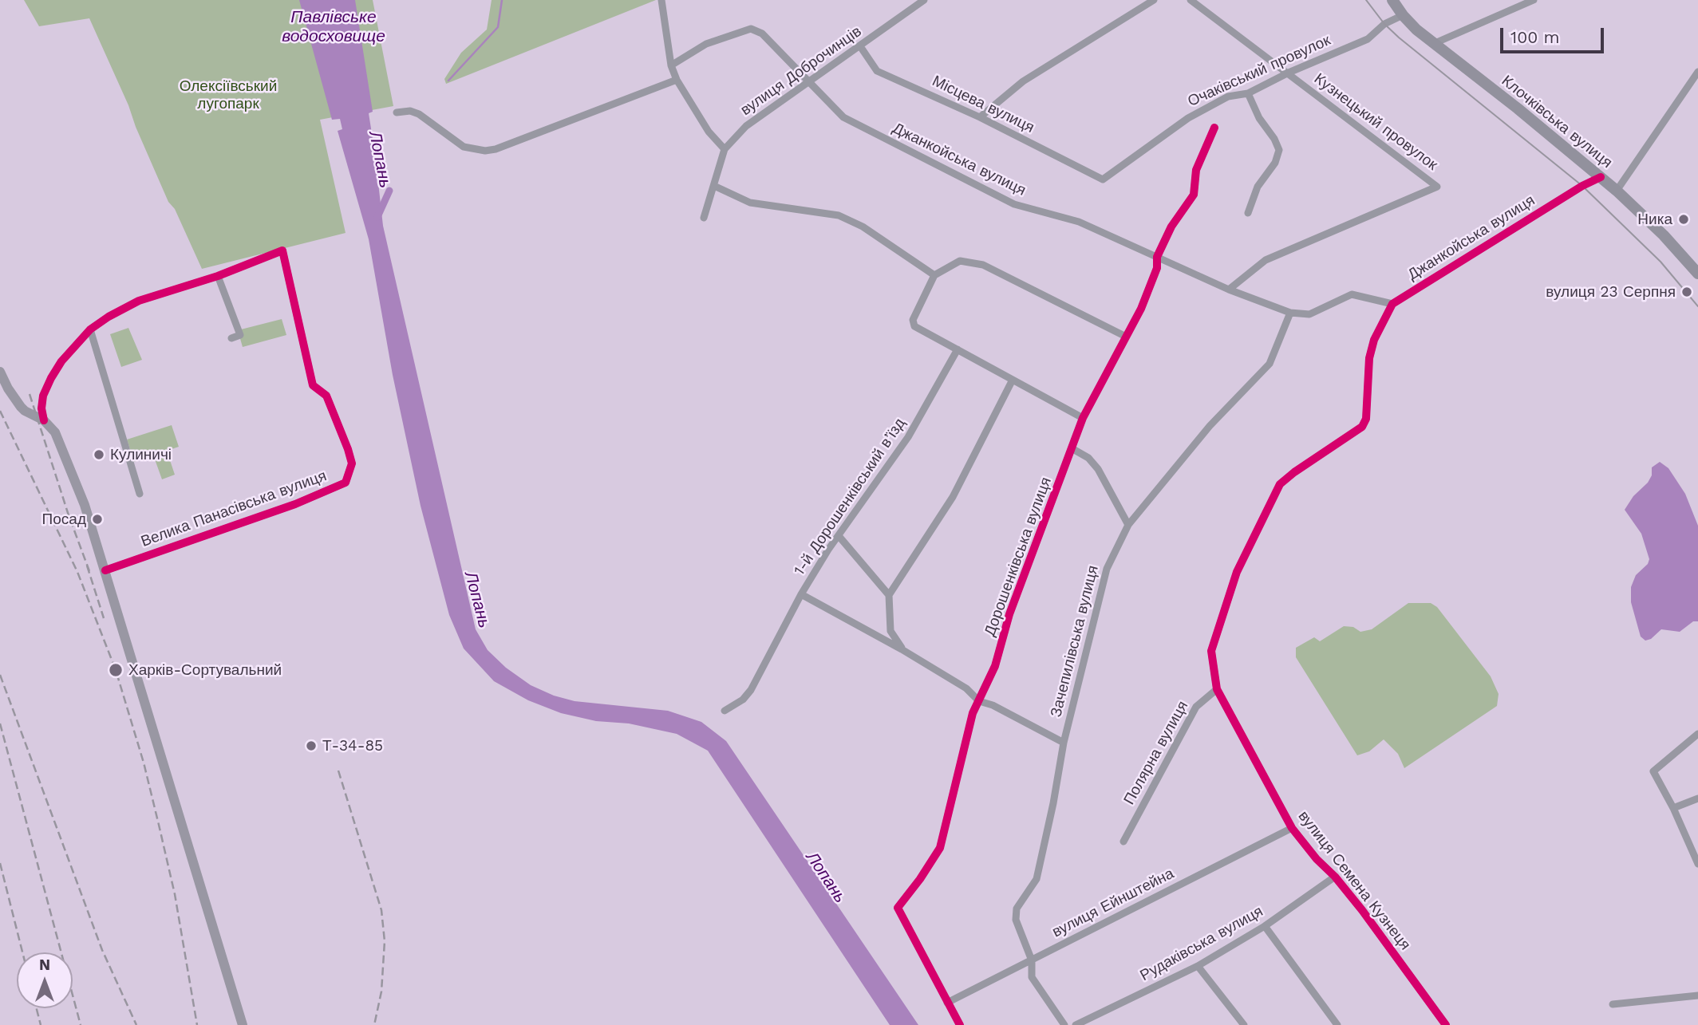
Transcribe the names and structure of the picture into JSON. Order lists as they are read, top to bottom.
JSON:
{
  "streets": {
    "main road": ["Клочківська вулиця"],
    "street": [
      "вулиця Доброчинців",
      "Очаківський провулок",
      "Місцева вулиця",
      "Кузнецький провулок",
      "Джанкойська вулиця",
      "1-й Дорошенківський в’їзд",
      "Велика Панасівська вулиця",
      "Дорошенківська вулиця",
      "Зачепилівська вулиця",
      "Полярна вулиця",
      "вулиця Семена Кузнеця",
      "вулиця Ейнштейна",
      "Рудаківська вулиця"
    ]
  },
  "crossings": [
    ["вулиця Доброчинців", "Місцева вулиця"],
    ["вулиця Доброчинців", "Джанкойська вулиця"],
    ["Очаківський провулок", "Місцева вулиця"],
    ["Очаківський провулок", "Кузнецький провулок"],
    ["Очаківський провулок", "Клочківська вулиця"],
    ["Кузнецький провулок", "Джанкойська вулиця"],
    ["Клочківська вулиця", "Джанкойська вулиця"],
    ["Джанкойська вулиця", "Дорошенківська вулиця"],
    ["Джанкойська вулиця", "Зачепилівська вулиця"],
    ["Дорошенківська вулиця", "вулиця Ейнштейна"],
    ["Зачепилівська вулиця", "вулиця Ейнштейна"],
    ["Полярна вулиця", "вулиця Семена Кузнеця"],
    ["вулиця Семена Кузнеця", "вулиця Ейнштейна"],
    ["вулиця Семена Кузнеця", "Рудаківська вулиця"]
  ],
  "water": ["Павлівське водосховище", "Лопань"],
  "parks": ["Олексіївський лугопарк"],
  "places": [
    "Ника",
    "вулиця 23 Серпня",
    "Кулиничі",
    "Посад",
    "Харків-Сортувальний",
    "Т-34-85"
  ],
  "scale_bar": "100 m",
  "north": "top"
}
